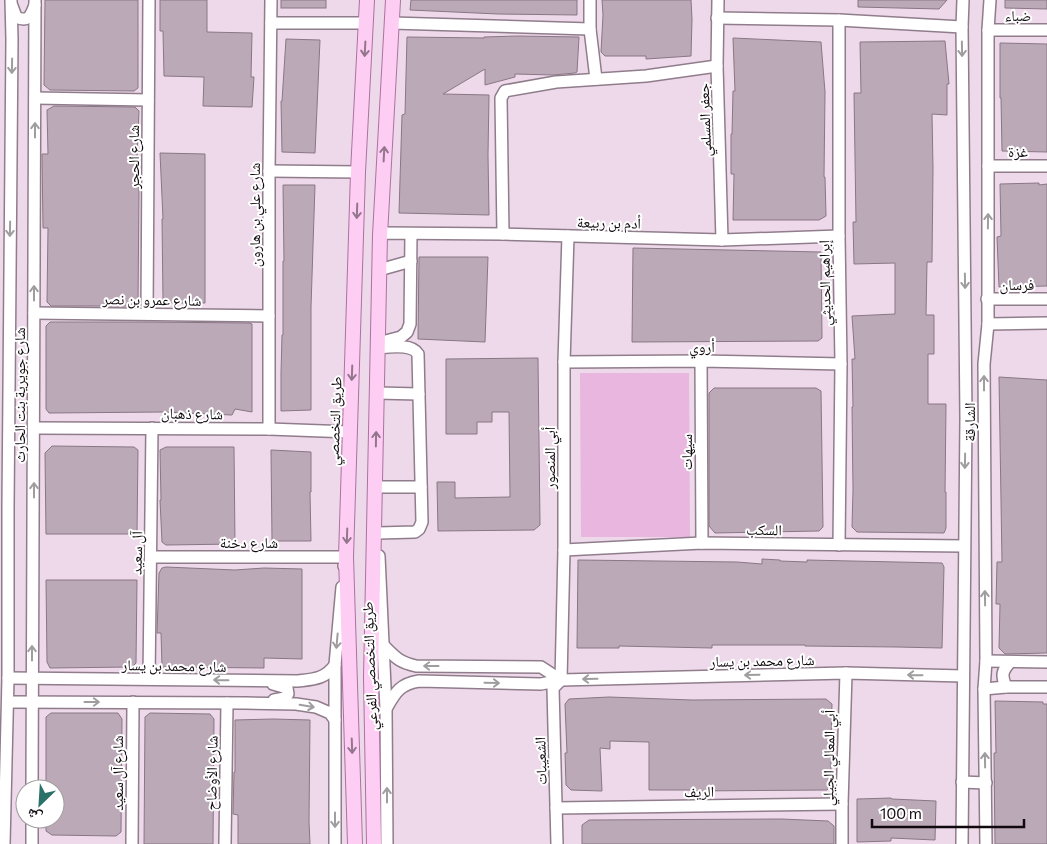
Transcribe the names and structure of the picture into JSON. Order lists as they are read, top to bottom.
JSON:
{
  "streets": {
    "main road": ["طريق التخصصي"],
    "street": [
      "ضباء",
      "جعفر المسلمي",
      "غزة",
      "شارع الحجر",
      "شارع علي بن هارون",
      "أدم بن ربيعة",
      "إبراهيم الحديثي",
      "فرسان",
      "شارع عمرو بن نصر",
      "أروي",
      "شارع جويرية بنت الحارث",
      "شارع ذهبان",
      "الشارقة",
      "سيهات",
      "أبي المنصور",
      "السكب",
      "شارع دخنة",
      "آل سعيد",
      "شارع محمد بن يسار",
      "طريق التخصصي الفرعي",
      "أبي المعالي الجيلي",
      "الشعيبات",
      "شارع آل سعيد",
      "شارع الأوضاح",
      "الريف"
    ]
  },
  "crossings": [
    ["ضباء", "الشارقة"],
    ["جعفر المسلمي", "أدم بن ربيعة"],
    ["غزة", "الشارقة"],
    ["شارع الحجر", "شارع عمرو بن نصر"],
    ["شارع علي بن هارون", "شارع عمرو بن نصر"],
    ["شارع علي بن هارون", "شارع ذهبان"],
    ["أدم بن ربيعة", "إبراهيم الحديثي"],
    ["أدم بن ربيعة", "أبي المنصور"],
    ["إبراهيم الحديثي", "أروي"],
    ["إبراهيم الحديثي", "السكب"],
    ["فرسان", "الشارقة"],
    ["شارع عمرو بن نصر", "شارع جويرية بنت الحارث"],
    ["أروي", "سيهات"],
    ["أروي", "أبي المنصور"],
    ["شارع جويرية بنت الحارث", "شارع ذهبان"],
    ["شارع جويرية بنت الحارث", "شارع محمد بن يسار"],
    ["شارع ذهبان", "طريق التخصصي"],
    ["شارع ذهبان", "آل سعيد"],
    ["طريق التخصصي", "شارع دخنة"],
    ["طريق التخصصي", "طريق التخصصي الفرعي"],
    ["الشارقة", "السكب"],
    ["الشارقة", "شارع محمد بن يسار"],
    ["سيهات", "السكب"],
    ["أبي المنصور", "السكب"],
    ["أبي المنصور", "شارع محمد بن يسار"],
    ["أبي المنصور", "الشعيبات"],
    ["شارع دخنة", "آل سعيد"],
    ["شارع دخنة", "طريق التخصصي الفرعي"],
    ["آل سعيد", "شارع محمد بن يسار"],
    ["شارع محمد بن يسار", "طريق التخصصي الفرعي"],
    ["شارع محمد بن يسار", "أبي المعالي الجيلي"],
    ["شارع محمد بن يسار", "الشعيبات"],
    ["أبي المعالي الجيلي", "الريف"],
    ["الشعيبات", "الريف"]
  ],
  "scale_bar": "100 m",
  "north": "bottom left"
}
